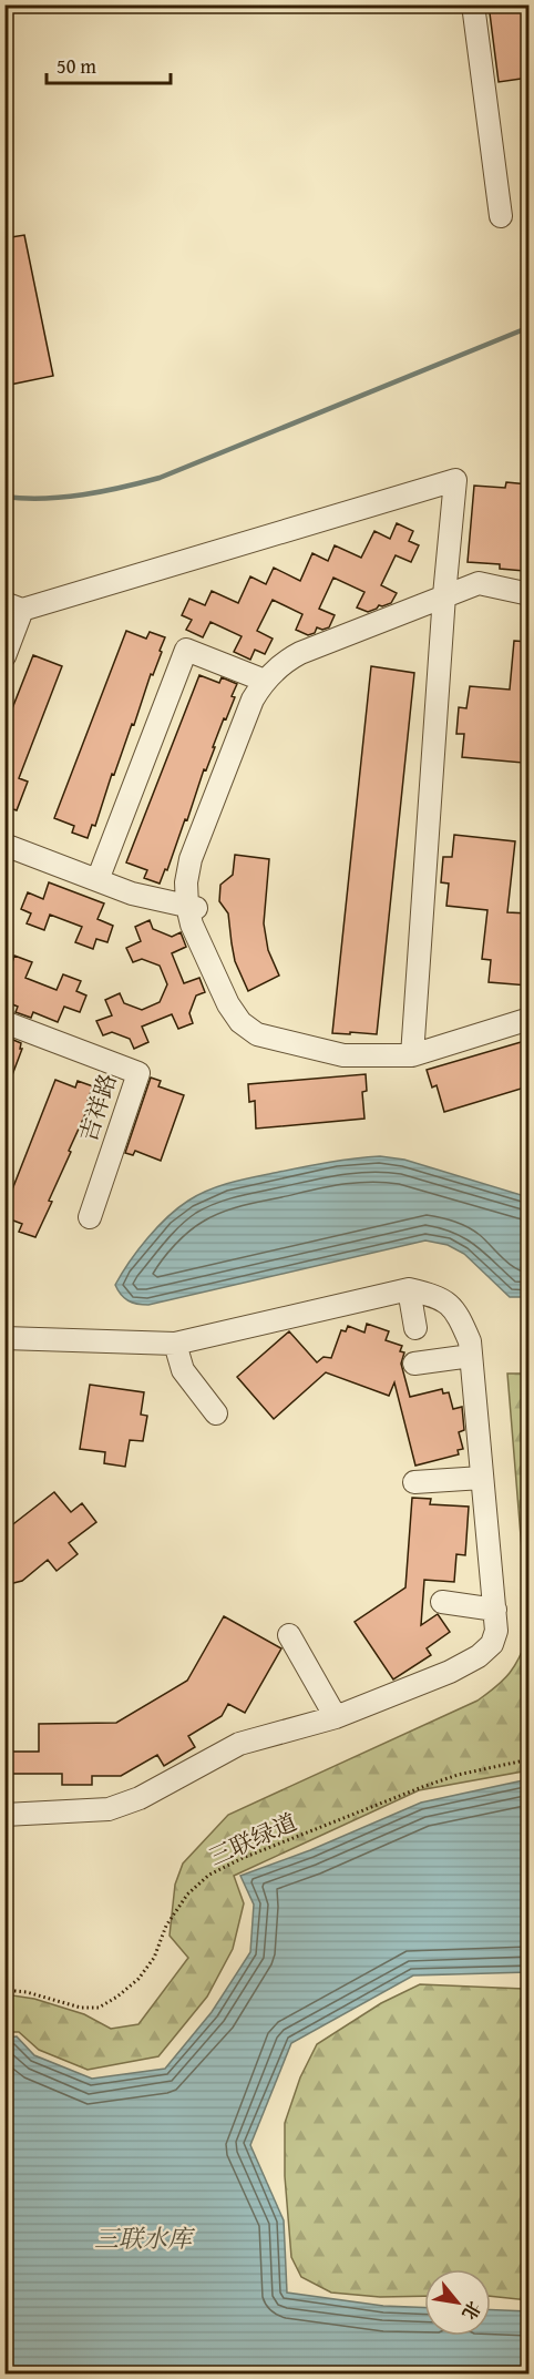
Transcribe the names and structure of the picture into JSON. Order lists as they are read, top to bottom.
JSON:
{
  "streets": {
    "street": ["吉祥路"],
    "path": ["三联绿道"]
  },
  "water": ["三联水库"],
  "scale_bar": "50 m",
  "north": "bottom right"
}
